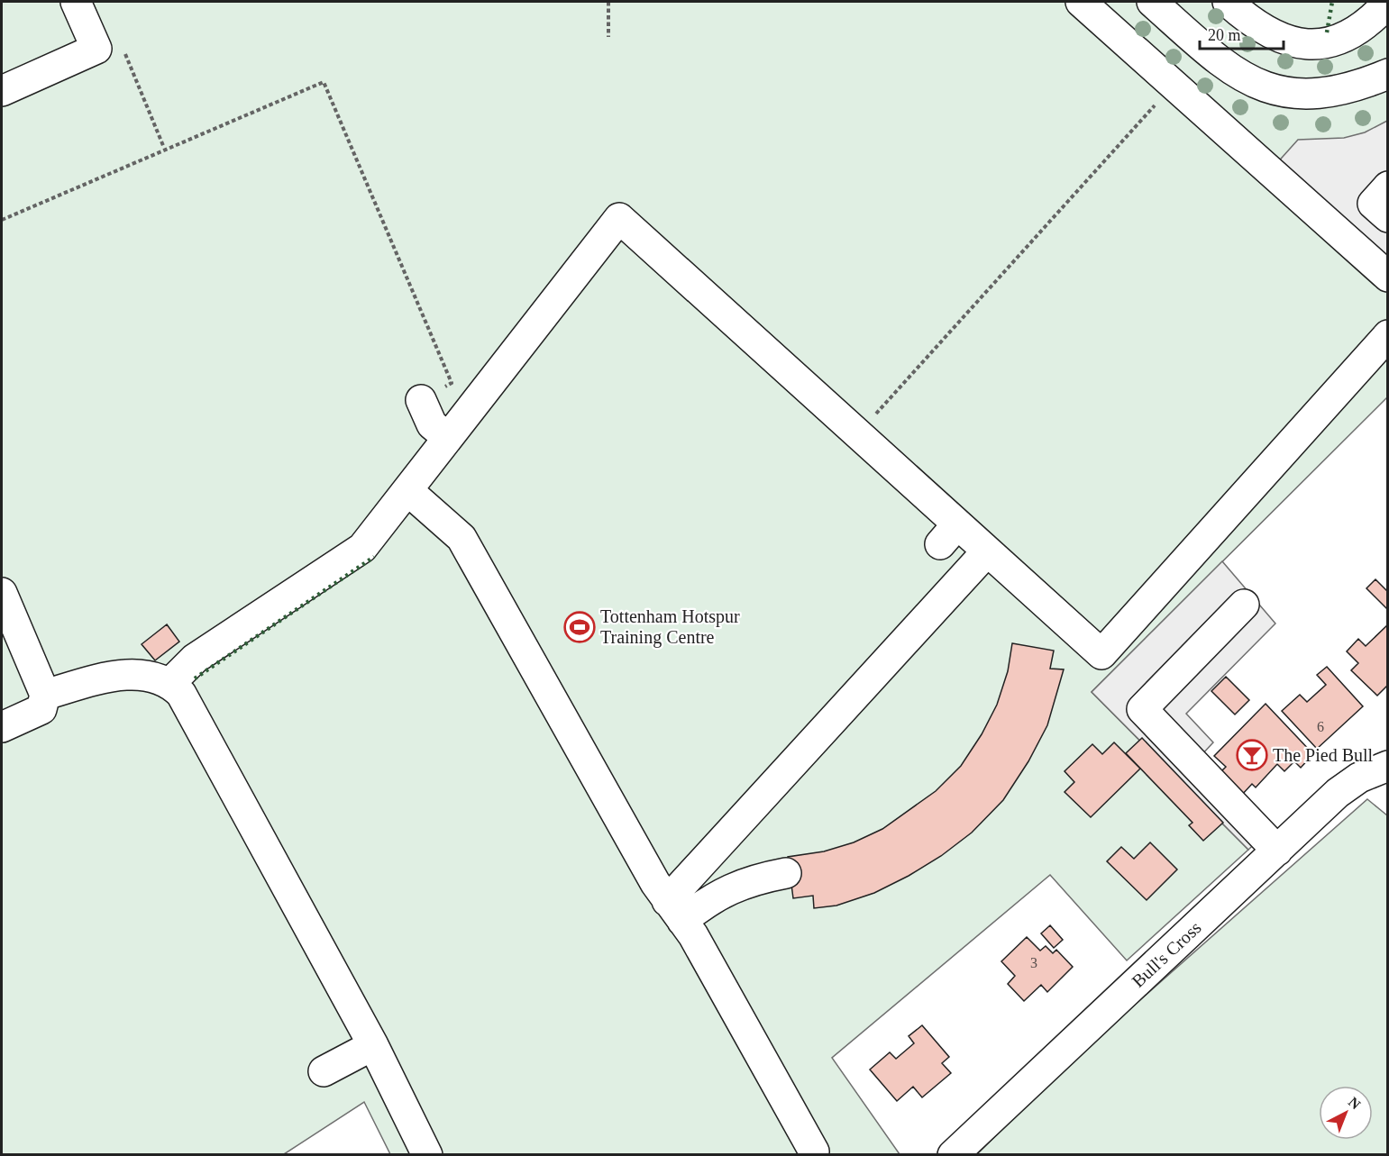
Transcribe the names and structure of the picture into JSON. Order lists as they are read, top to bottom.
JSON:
{
  "streets": {
    "street": ["Bull's Cross"]
  },
  "places": {
    "sports": ["Tottenham Hotspur Training Centre"],
    "bar": ["The Pied Bull"]
  },
  "house_numbers": ["6", "3"],
  "scale_bar": "20 m",
  "north": "top right"
}
